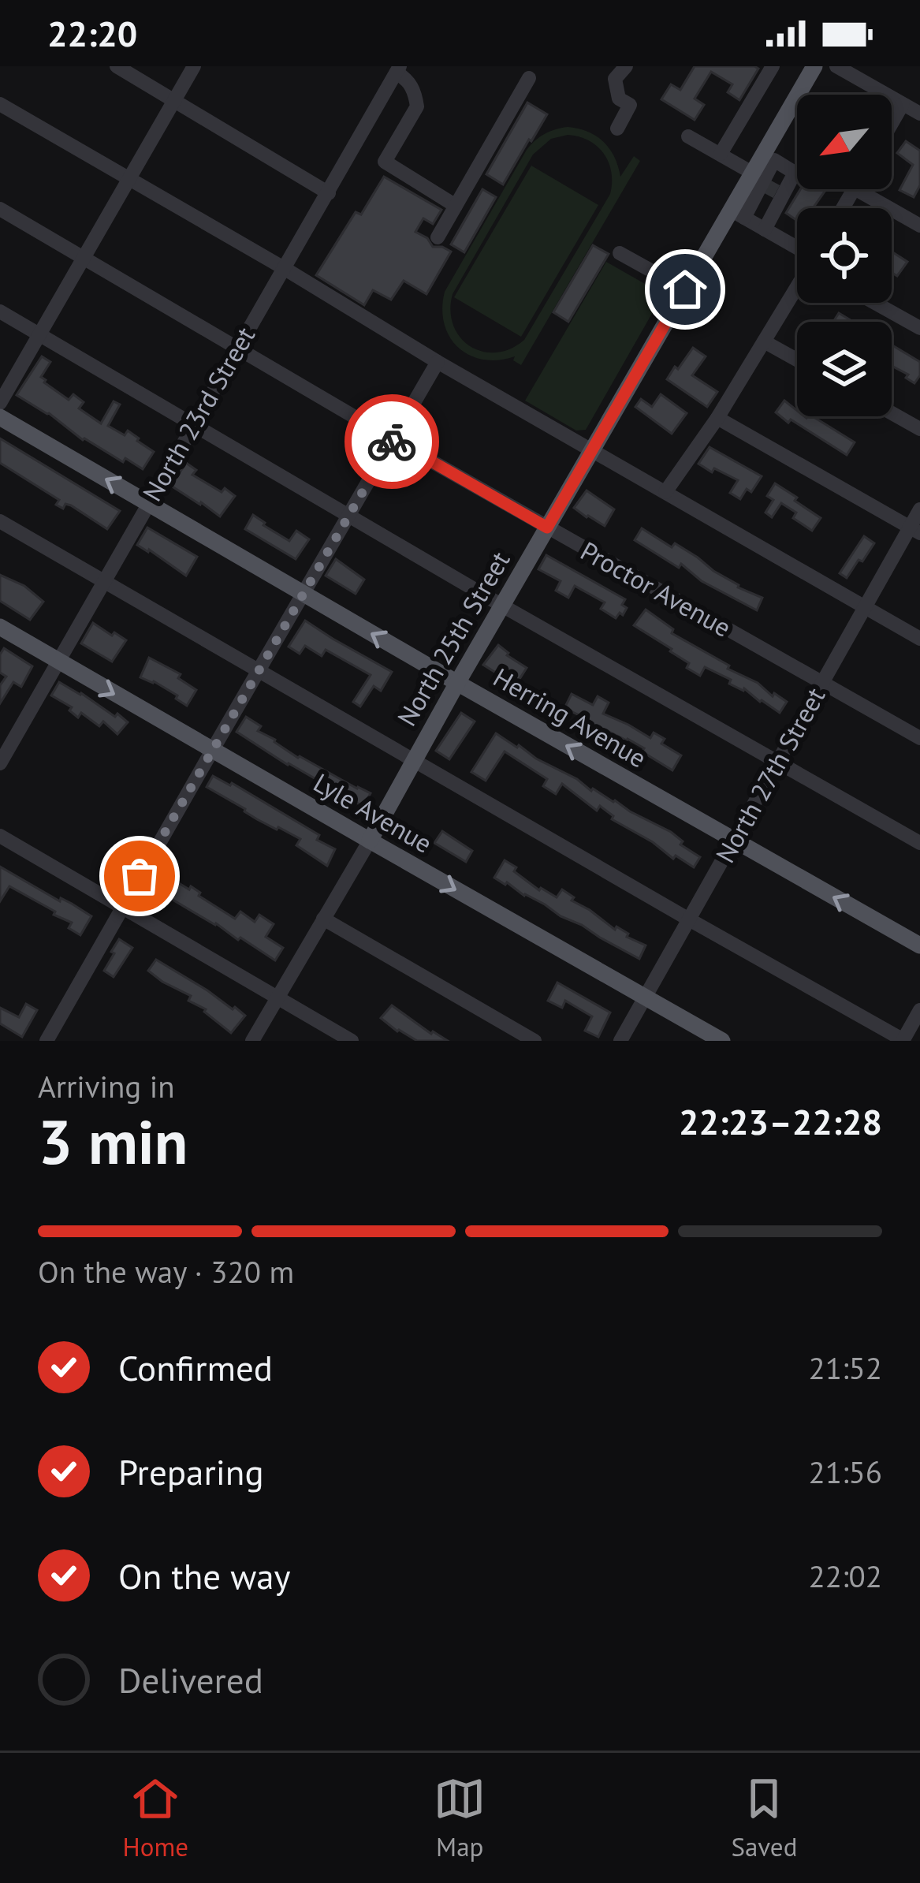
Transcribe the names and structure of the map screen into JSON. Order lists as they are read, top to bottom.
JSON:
{
  "streets": {
    "main road": ["North 25th Street", "Herring Avenue", "Lyle Avenue"],
    "street": ["North 23rd Street", "Proctor Avenue", "North 27th Street"]
  },
  "crossings": [
    ["North 23rd Street", "Proctor Avenue"],
    ["North 23rd Street", "Herring Avenue"],
    ["North 23rd Street", "Lyle Avenue"],
    ["Proctor Avenue", "North 25th Street"],
    ["Proctor Avenue", "North 27th Street"],
    ["North 25th Street", "Herring Avenue"],
    ["North 25th Street", "Lyle Avenue"],
    ["Herring Avenue", "North 27th Street"],
    ["North 27th Street", "Lyle Avenue"]
  ],
  "one_way": ["Herring Avenue", "Lyle Avenue"],
  "north": "bottom left",
  "page": {
    "status": "22:20",
    "heading": ["3 min", "Arriving in", "22:23–22:28"],
    "bar": "On the way · 320 m",
    "list": [
      ["Confirmed", "21:52"],
      ["Preparing", "21:56"],
      ["On the way", "22:02"],
      "Delivered"
    ],
    "tabs": ["Home", "Map", "Saved"]
  }
}
